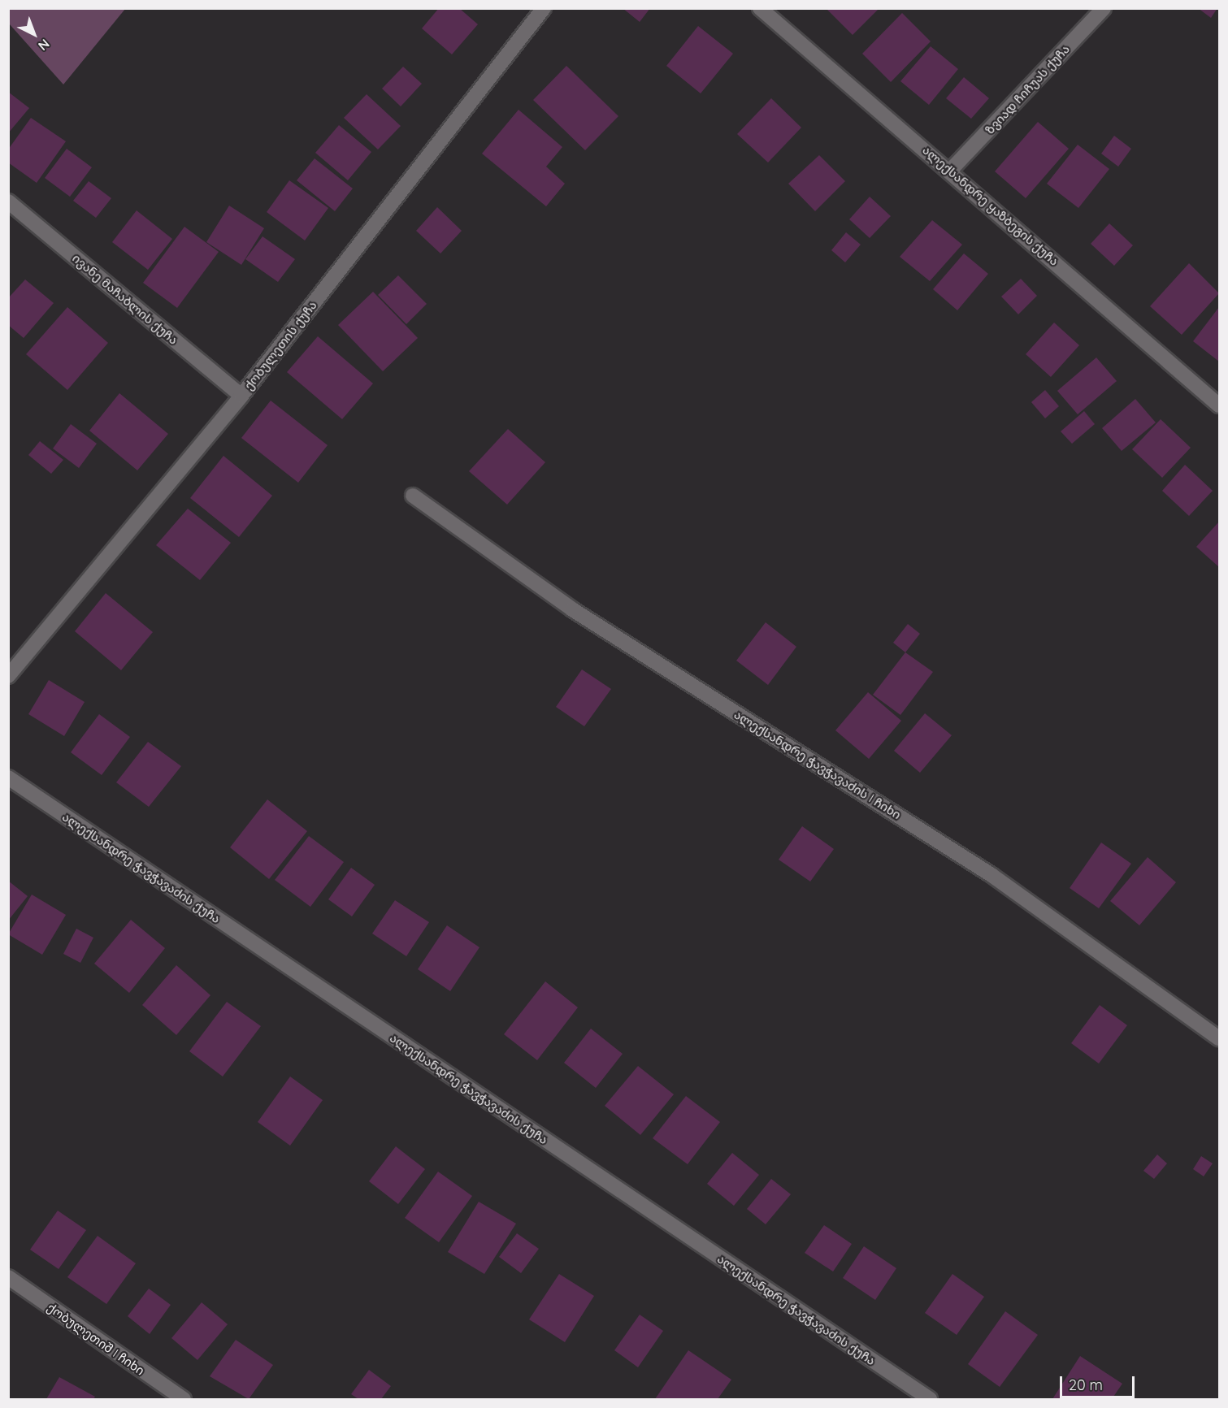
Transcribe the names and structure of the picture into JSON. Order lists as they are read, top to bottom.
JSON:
{
  "streets": {
    "street": [
      "ზვიად ჩიჩუას ქუჩა",
      "ალექსანდრე ყაზბეგის ქუჩა",
      "ივანე მაჩაბლის ქუჩა",
      "ქობულეთის ქუჩა",
      "ალექსანდრე ჭავჭავაძის I ჩიხი",
      "ალექსანდრე ჭავჭავაძის ქუჩა",
      "ქობულეთიშ I ჩიხი"
    ]
  },
  "crossings": [
    ["ზვიად ჩიჩუას ქუჩა", "ალექსანდრე ყაზბეგის ქუჩა"],
    ["ივანე მაჩაბლის ქუჩა", "ქობულეთის ქუჩა"]
  ],
  "scale_bar": "20 m",
  "north": "bottom right"
}
